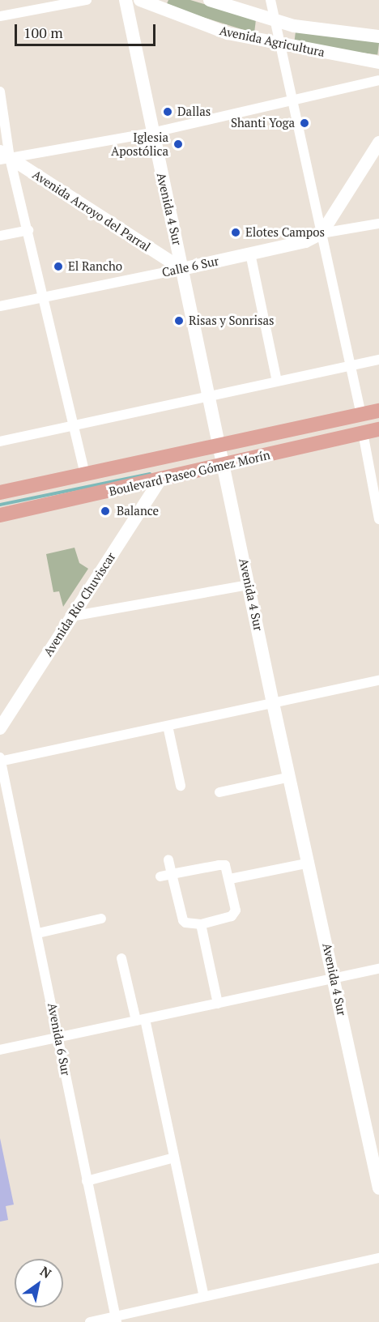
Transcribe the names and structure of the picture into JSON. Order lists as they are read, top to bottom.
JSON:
{
  "streets": {
    "main road": ["Boulevard Paseo Gómez Morín"],
    "street": [
      "Avenida Agricultura",
      "Avenida 4 Sur",
      "Avenida Arroyo del Parral",
      "Calle 6 Sur",
      "Avenida Río Chuviscar",
      "Avenida 6 Sur"
    ]
  },
  "crossings": [
    ["Avenida 4 Sur", "Avenida Arroyo del Parral"],
    ["Avenida 4 Sur", "Calle 6 Sur"],
    ["Avenida 4 Sur", "Boulevard Paseo Gómez Morín"],
    ["Avenida Arroyo del Parral", "Calle 6 Sur"],
    ["Boulevard Paseo Gómez Morín", "Avenida Río Chuviscar"]
  ],
  "places": [
    "Dallas",
    "Shanti Yoga",
    "Iglesia Apostólica",
    "Elotes Campos",
    "El Rancho",
    "Risas y Sonrisas",
    "Balance"
  ],
  "scale_bar": "100 m",
  "north": "top right"
}
